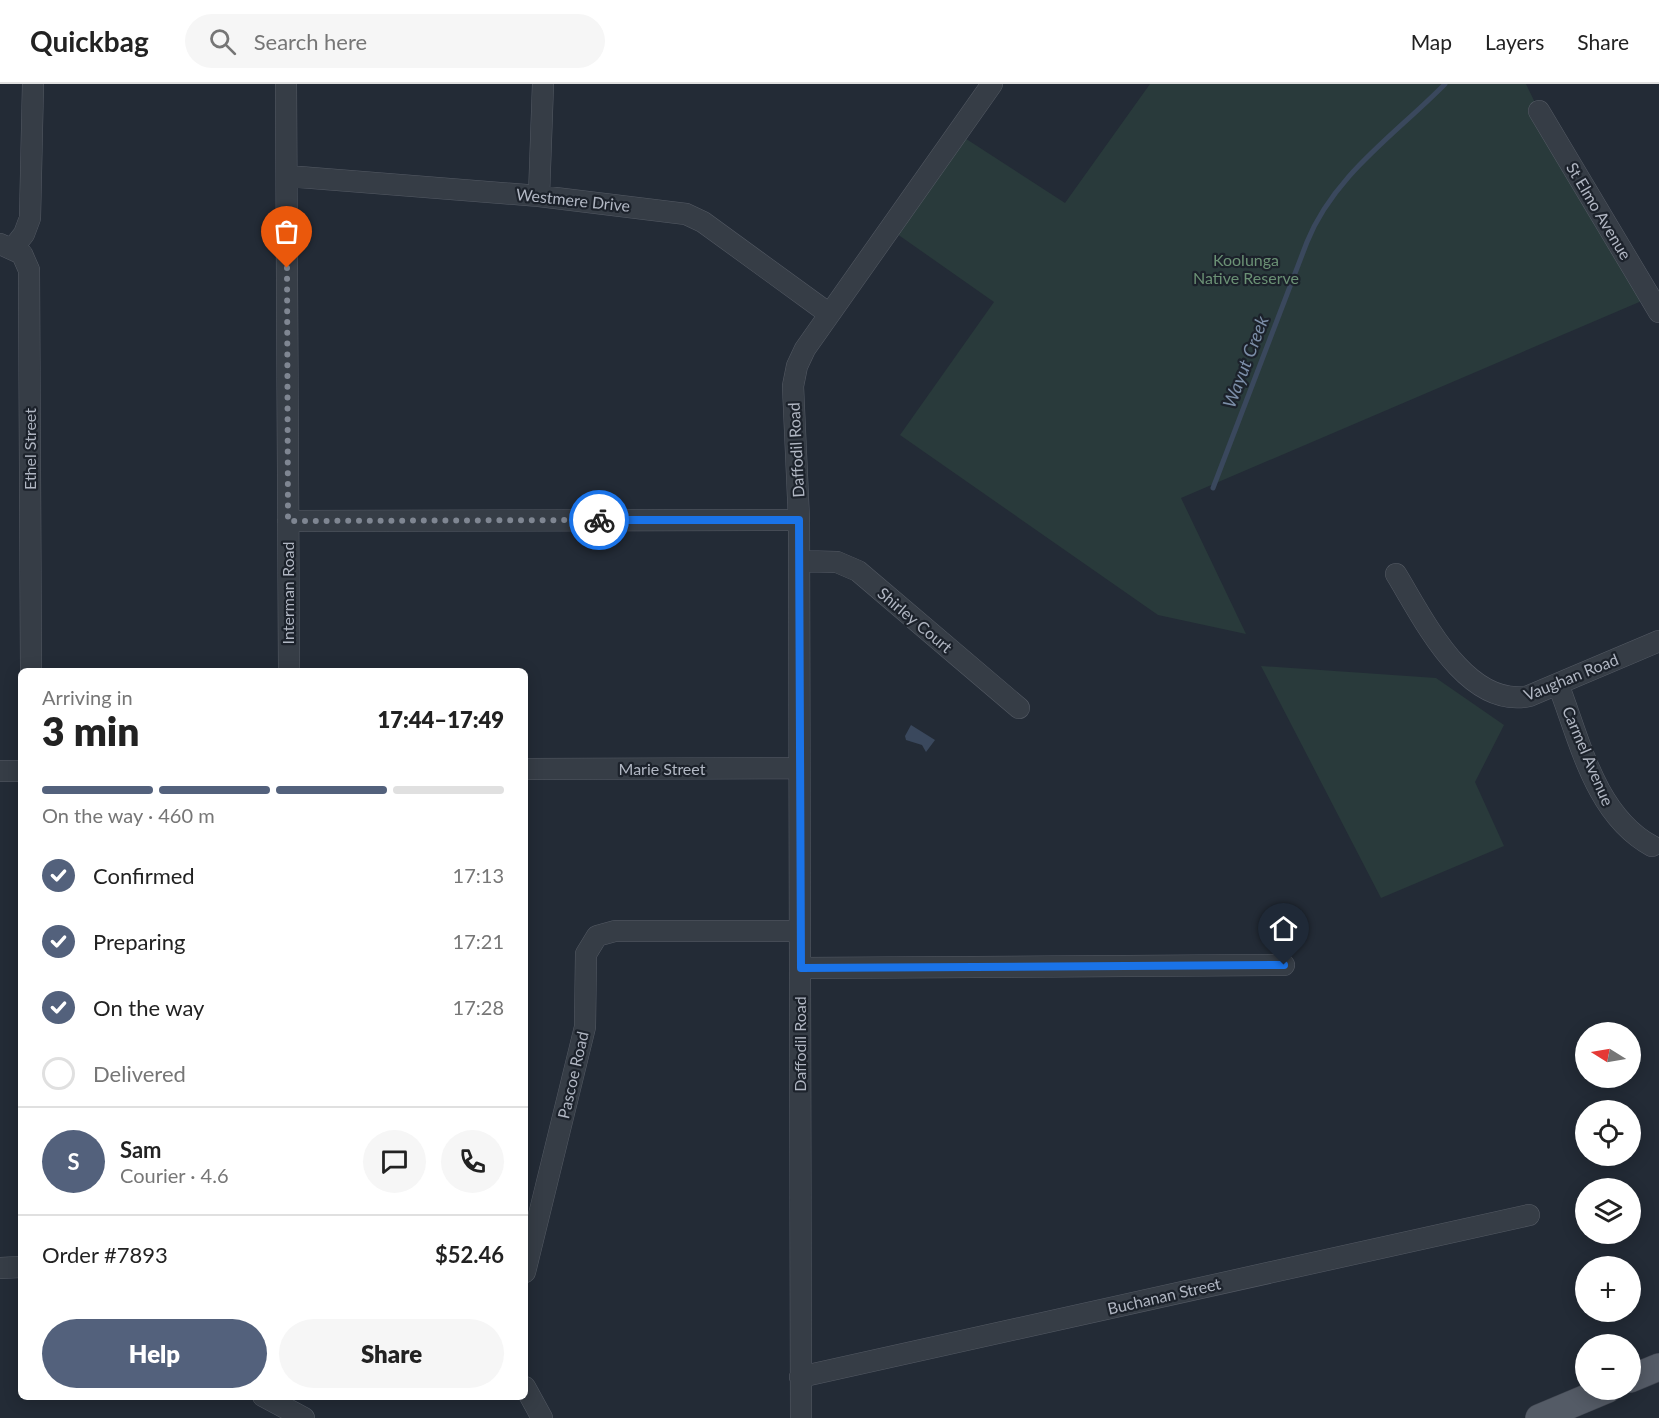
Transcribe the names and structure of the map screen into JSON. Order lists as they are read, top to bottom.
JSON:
{
  "streets": {
    "street": [
      "Westmere Drive",
      "St Elmo Avenue",
      "Ethel Street",
      "Daffodil Road",
      "Interman Road",
      "Shirley Court",
      "Vaughan Road",
      "Carmel Avenue",
      "Marie Street",
      "Pascoe Road",
      "Buchanan Street"
    ]
  },
  "crossings": [
    ["Westmere Drive", "Daffodil Road"],
    ["Westmere Drive", "Interman Road"],
    ["Daffodil Road", "Shirley Court"],
    ["Daffodil Road", "Marie Street"],
    ["Daffodil Road", "Pascoe Road"],
    ["Daffodil Road", "Buchanan Street"],
    ["Vaughan Road", "Carmel Avenue"]
  ],
  "water": ["Wayut Creek"],
  "parks": ["Koolunga Native Reserve"],
  "north": "left",
  "page": {
    "header": "Quickbag",
    "search": "Search here",
    "nav": ["Map", "Layers", "Share"],
    "heading": ["3 min", "Arriving in", "17:44–17:49"],
    "panel": [
      "Sam",
      "Courier · 4.6",
      "Order #7893",
      "$52.46"
    ],
    "bar": "On the way · 460 m",
    "list": [
      ["Confirmed", "17:13"],
      ["Preparing", "17:21"],
      ["On the way", "17:28"],
      "Delivered"
    ],
    "map_buttons": ["+", "−"],
    "round": "S",
    "buttons": ["Help", "Share"]
  }
}
